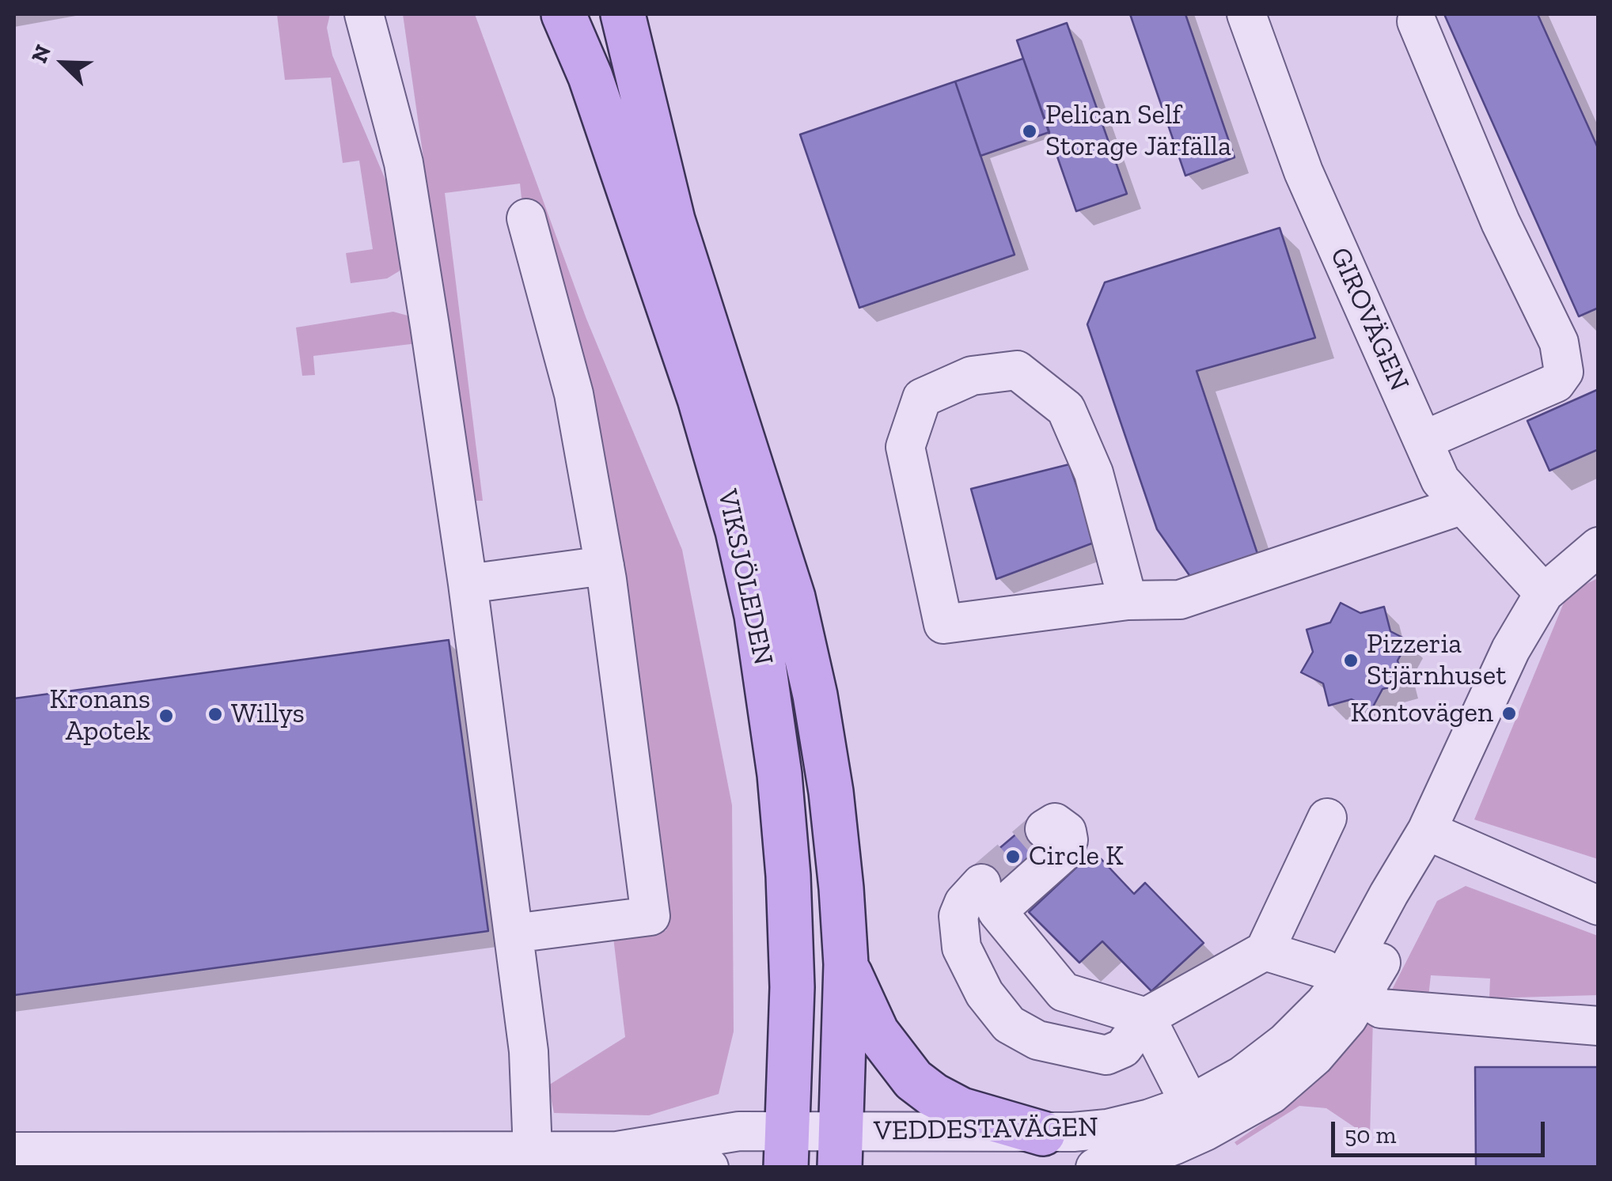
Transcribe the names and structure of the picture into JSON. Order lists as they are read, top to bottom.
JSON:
{
  "streets": {
    "main road": ["VIKSJÖLEDEN"],
    "street": ["GIROVÄGEN", "VEDDESTAVÄGEN"]
  },
  "crossings": [
    ["GIROVÄGEN", "VEDDESTAVÄGEN"],
    ["VIKSJÖLEDEN", "VEDDESTAVÄGEN"]
  ],
  "places": [
    "Pelican Self Storage Järfälla",
    "Pizzeria Stjärnhuset",
    "Kontovägen",
    "Willys",
    "Kronans Apotek",
    "Circle K"
  ],
  "scale_bar": "50 m",
  "north": "top left"
}
